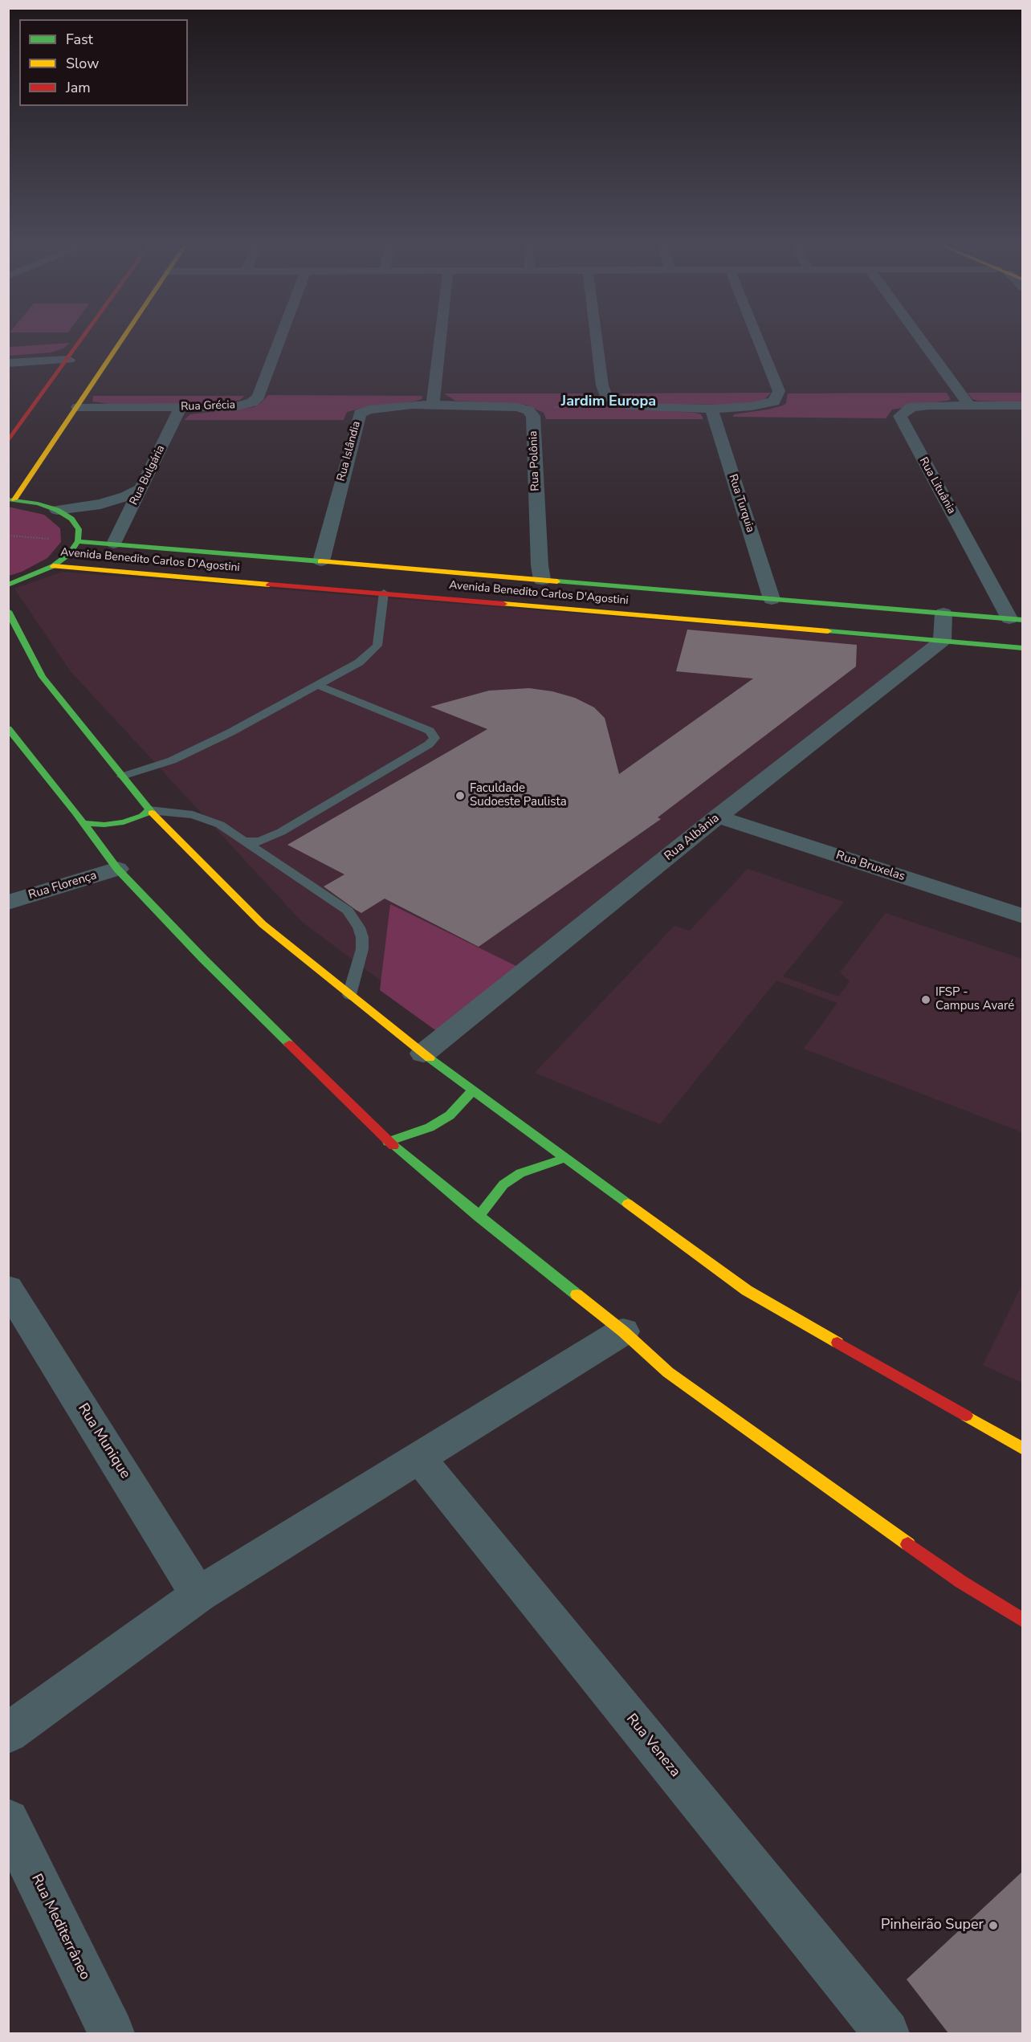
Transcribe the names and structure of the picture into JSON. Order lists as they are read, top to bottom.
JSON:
{
  "streets": {
    "main road": ["Avenida Benedito Carlos D'Agostini"],
    "street": [
      "Rua Grécia",
      "Rua Islândia",
      "Rua Polônia",
      "Rua Bulgária",
      "Rua Lituânia",
      "Rua Turquia",
      "Rua Albânia",
      "Rua Bruxelas",
      "Rua Florença",
      "Rua Munique",
      "Rua Veneza",
      "Rua Mediterrâneo"
    ]
  },
  "crossings": [
    ["Rua Grécia", "Rua Bulgária"],
    ["Rua Islândia", "Avenida Benedito Carlos D'Agostini"],
    ["Rua Polônia", "Avenida Benedito Carlos D'Agostini"],
    ["Rua Bulgária", "Avenida Benedito Carlos D'Agostini"],
    ["Rua Lituânia", "Avenida Benedito Carlos D'Agostini"],
    ["Rua Turquia", "Avenida Benedito Carlos D'Agostini"],
    ["Avenida Benedito Carlos D'Agostini", "Rua Albânia"],
    ["Rua Albânia", "Rua Bruxelas"]
  ],
  "districts": ["Jardim Europa"],
  "places": ["Faculdade Sudoeste Paulista", "IFSP - Campus Avaré", "Pinheirão Super"],
  "legend": ["Fast", "Slow", "Jam"]
}
